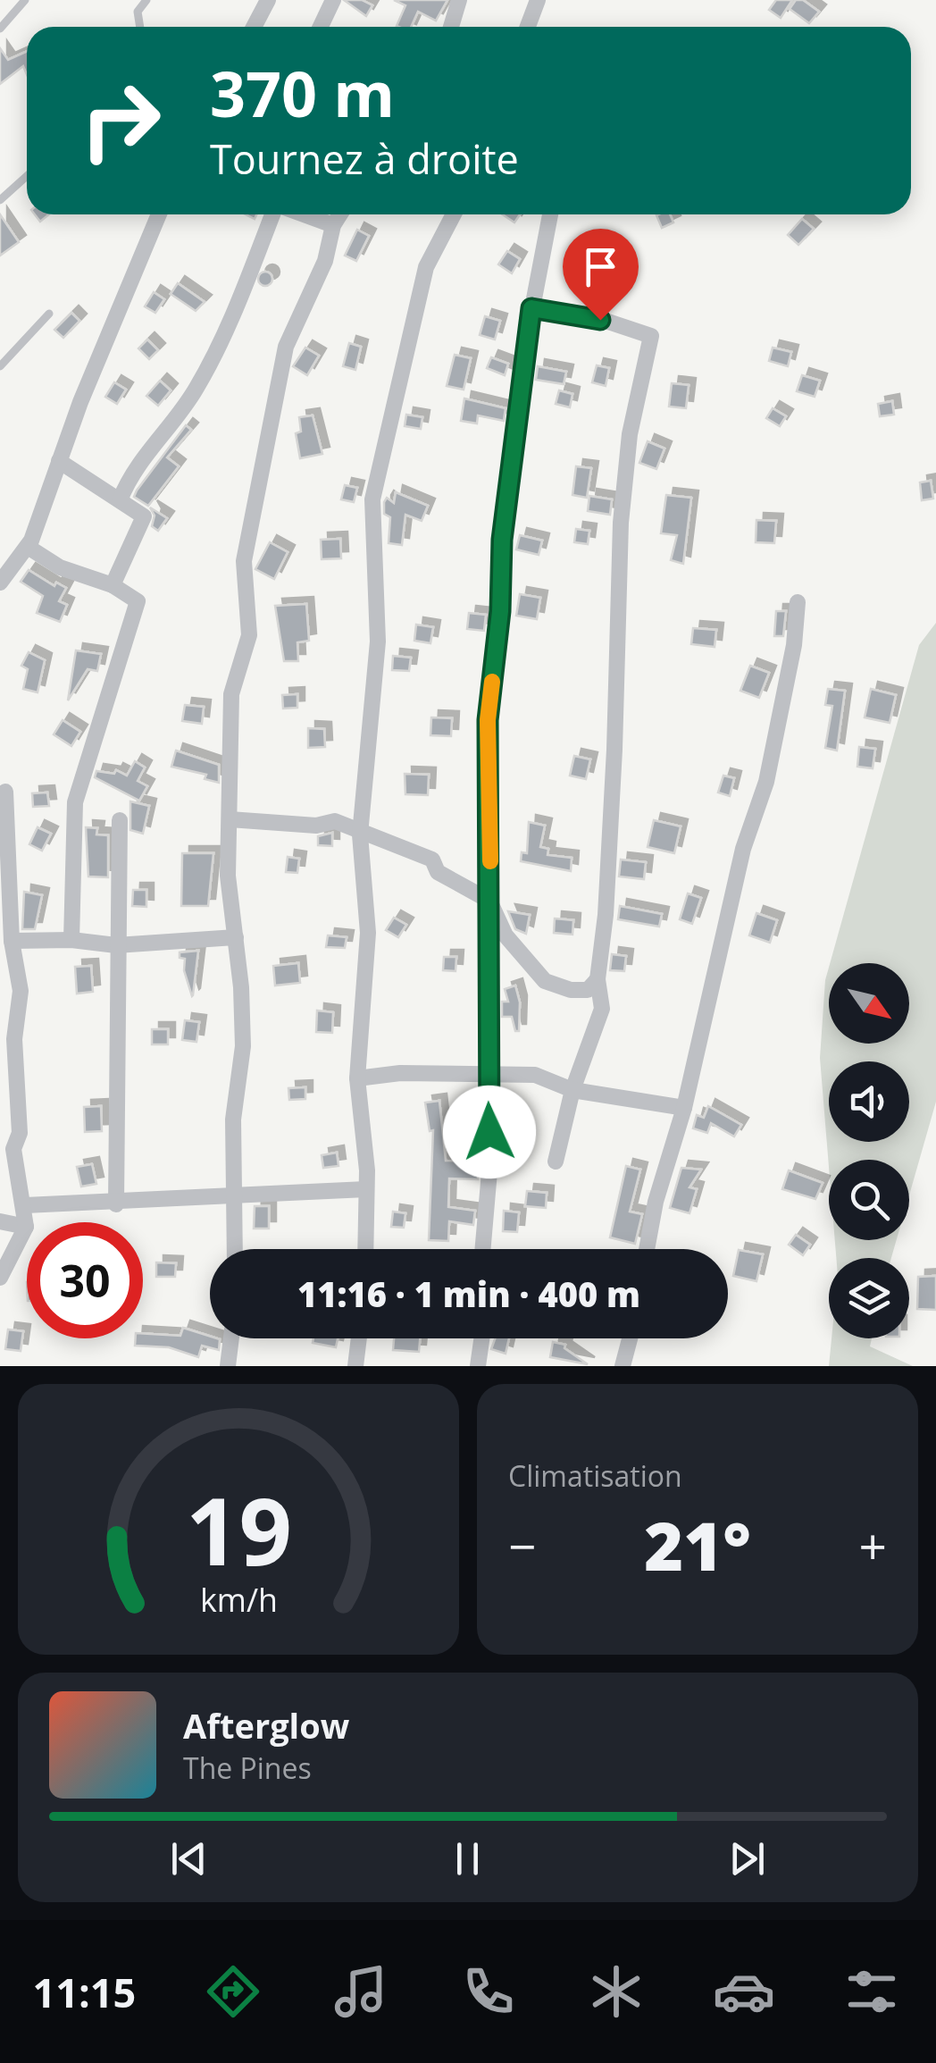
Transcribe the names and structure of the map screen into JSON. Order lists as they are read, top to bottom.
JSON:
{
  "north": "bottom right",
  "page": {
    "turn": ["370 m", "Tournez à droite"],
    "limit": "30",
    "trip": "11:16 · 1 min · 400 m",
    "tile": "Climatisation",
    "heat": ["−", "21°", "+"],
    "song": ["Afterglow", "The Pines"],
    "tabs": "11:15",
    "gauge": ["19", "km/h"]
  }
}
